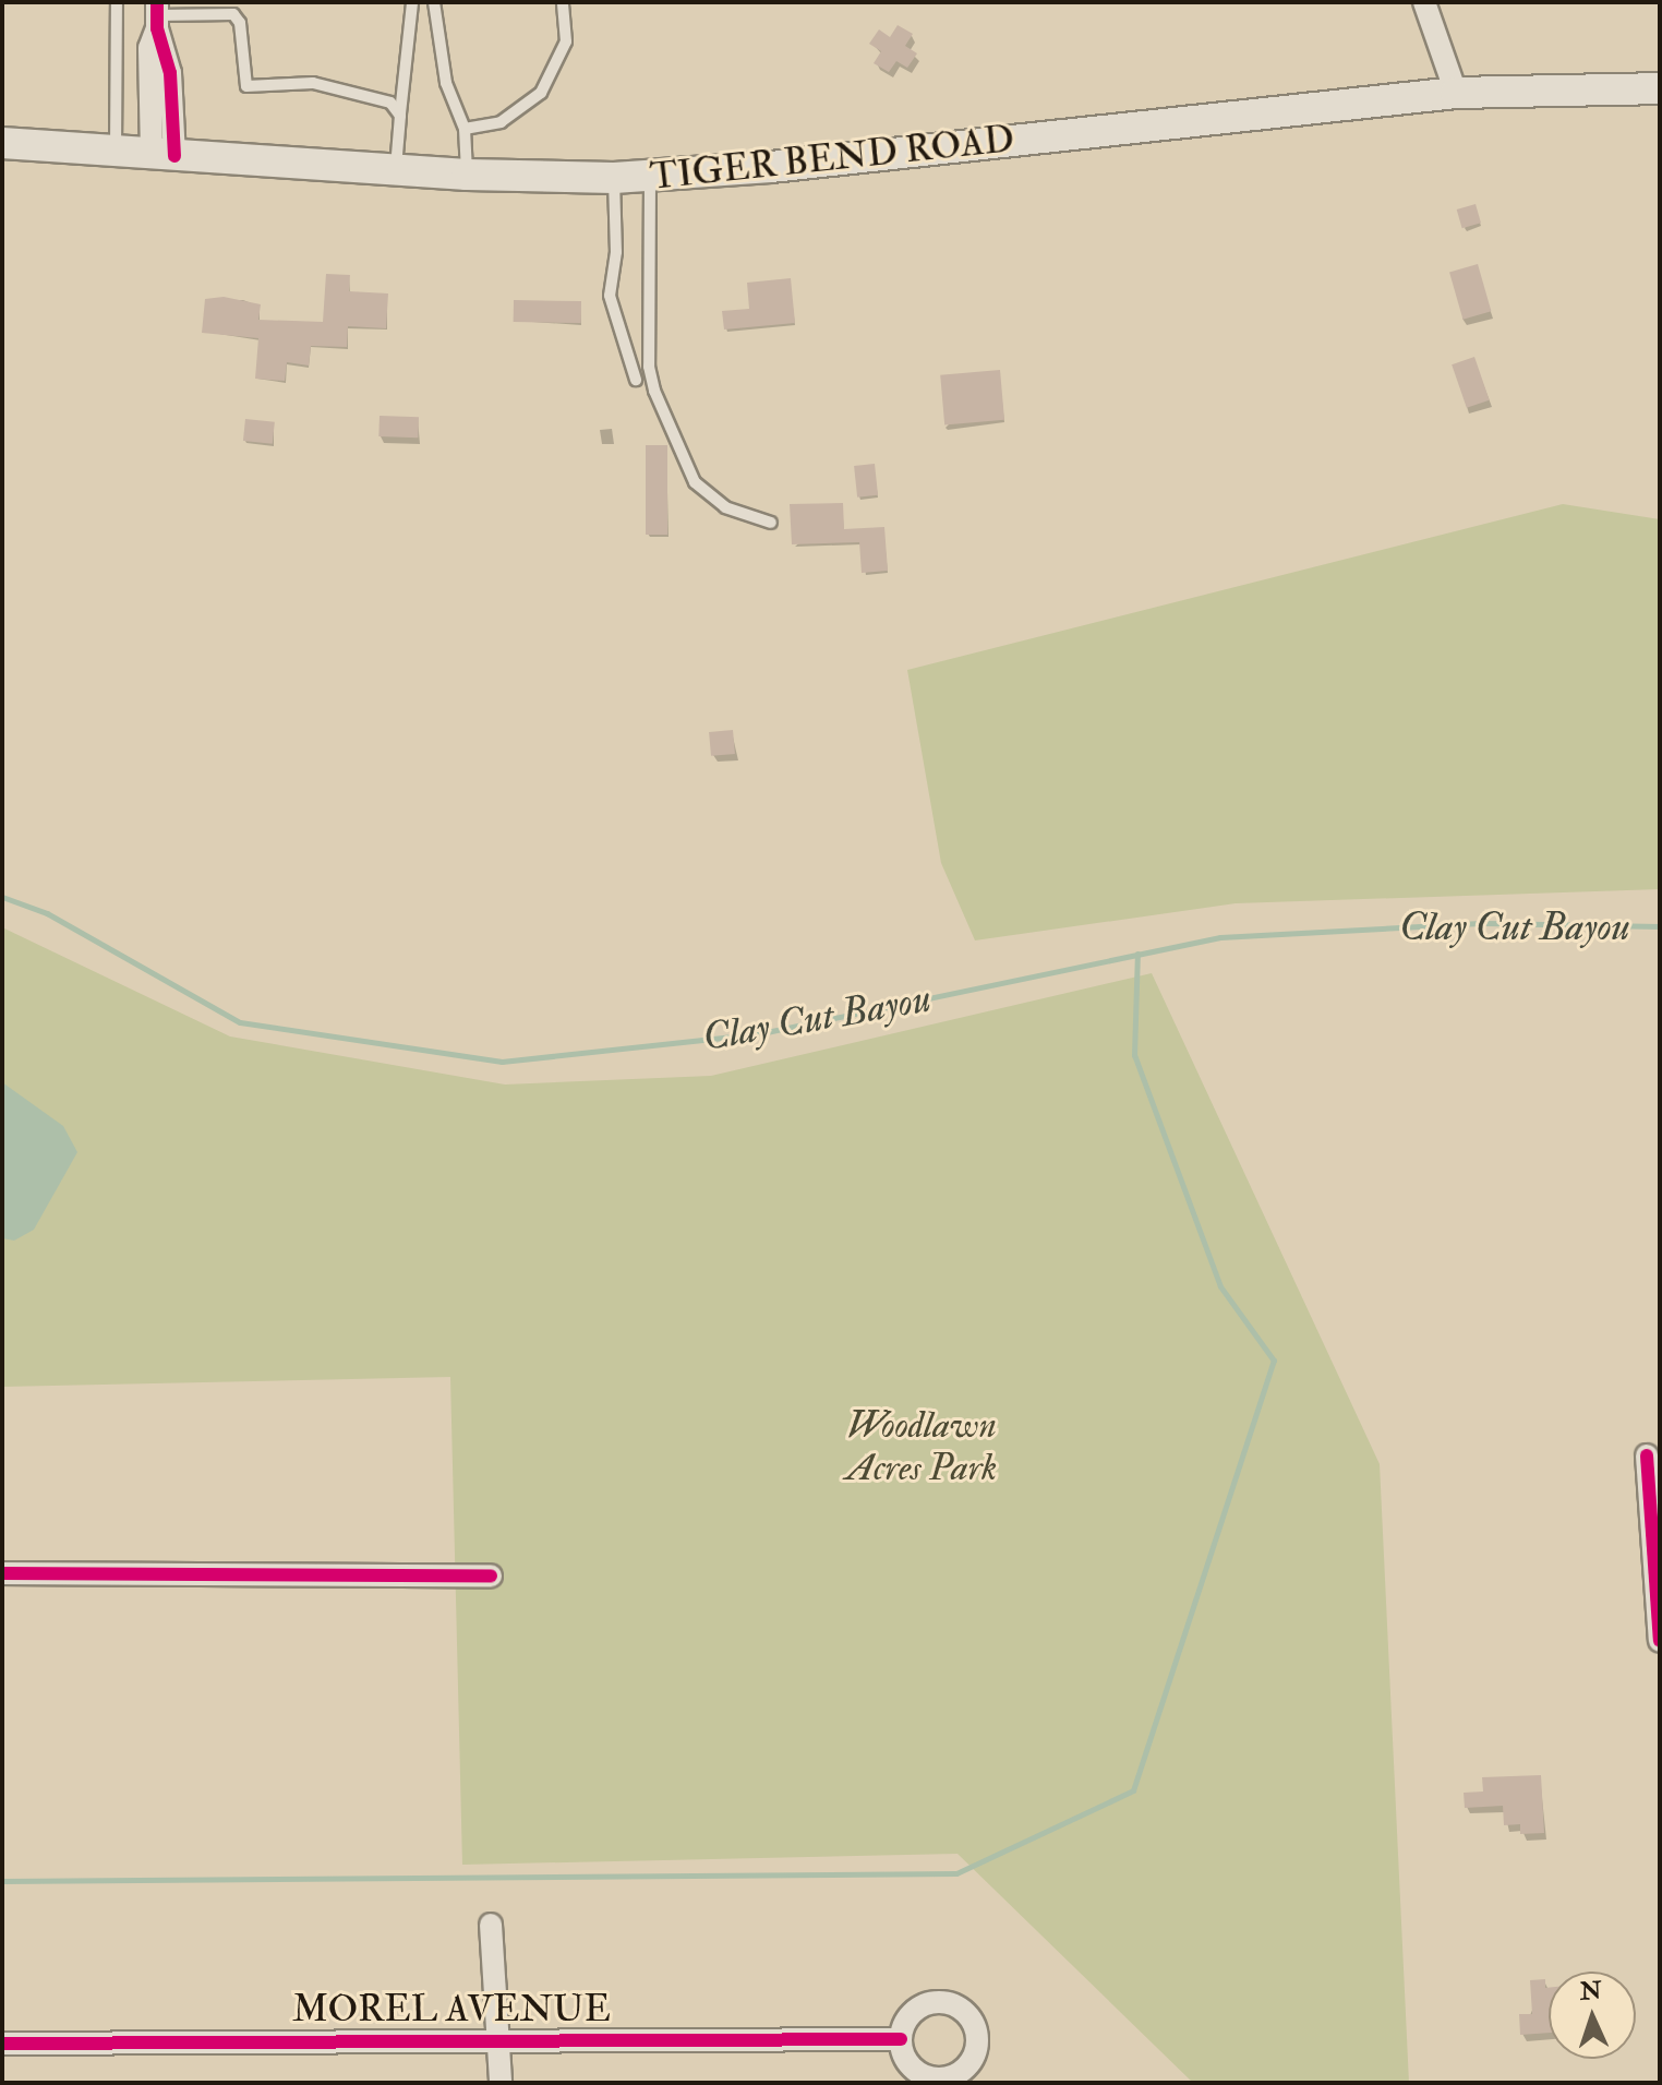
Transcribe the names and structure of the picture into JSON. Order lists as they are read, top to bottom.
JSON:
{
  "streets": {
    "main road": ["TIGER BEND ROAD"],
    "street": ["MOREL AVENUE"]
  },
  "water": ["Clay Cut Bayou"],
  "parks": ["Woodlawn Acres Park"],
  "north": "top"
}
